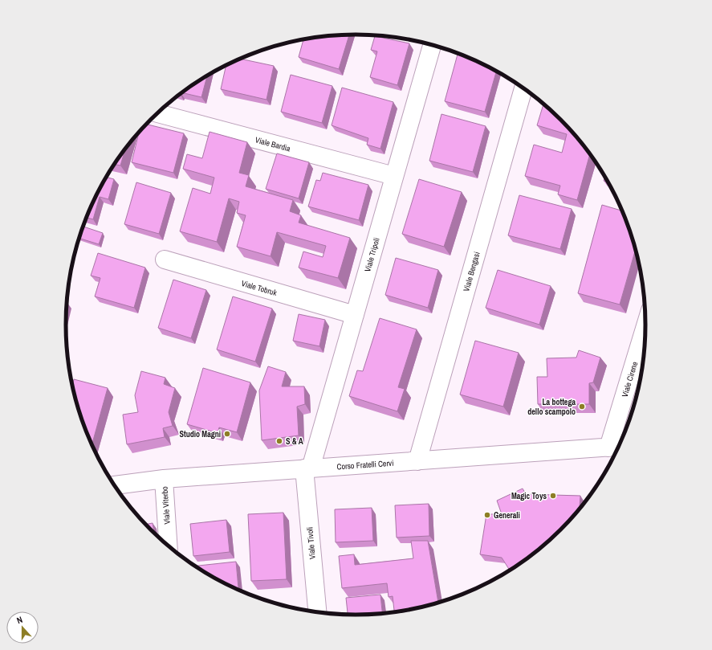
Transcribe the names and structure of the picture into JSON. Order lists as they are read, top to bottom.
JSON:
{
  "streets": {
    "street": [
      "Viale Bardia",
      "Viale Tripoli",
      "Viale Bengasi",
      "Viale Tobruk",
      "Viale Cirene",
      "Corso Fratelli Cervi",
      "Viale Viterbo",
      "Viale Tivoli"
    ]
  },
  "crossings": [
    ["Viale Bardia", "Viale Tripoli"],
    ["Viale Tripoli", "Viale Tobruk"],
    ["Viale Tripoli", "Corso Fratelli Cervi"],
    ["Viale Tripoli", "Viale Tivoli"],
    ["Viale Bengasi", "Corso Fratelli Cervi"],
    ["Viale Cirene", "Corso Fratelli Cervi"],
    ["Corso Fratelli Cervi", "Viale Viterbo"],
    ["Corso Fratelli Cervi", "Viale Tivoli"]
  ],
  "places": [
    "La bottega dello scampolo",
    "Studio Magni",
    "S & A",
    "Magic Toys",
    "Generali"
  ],
  "north": "top"
}
